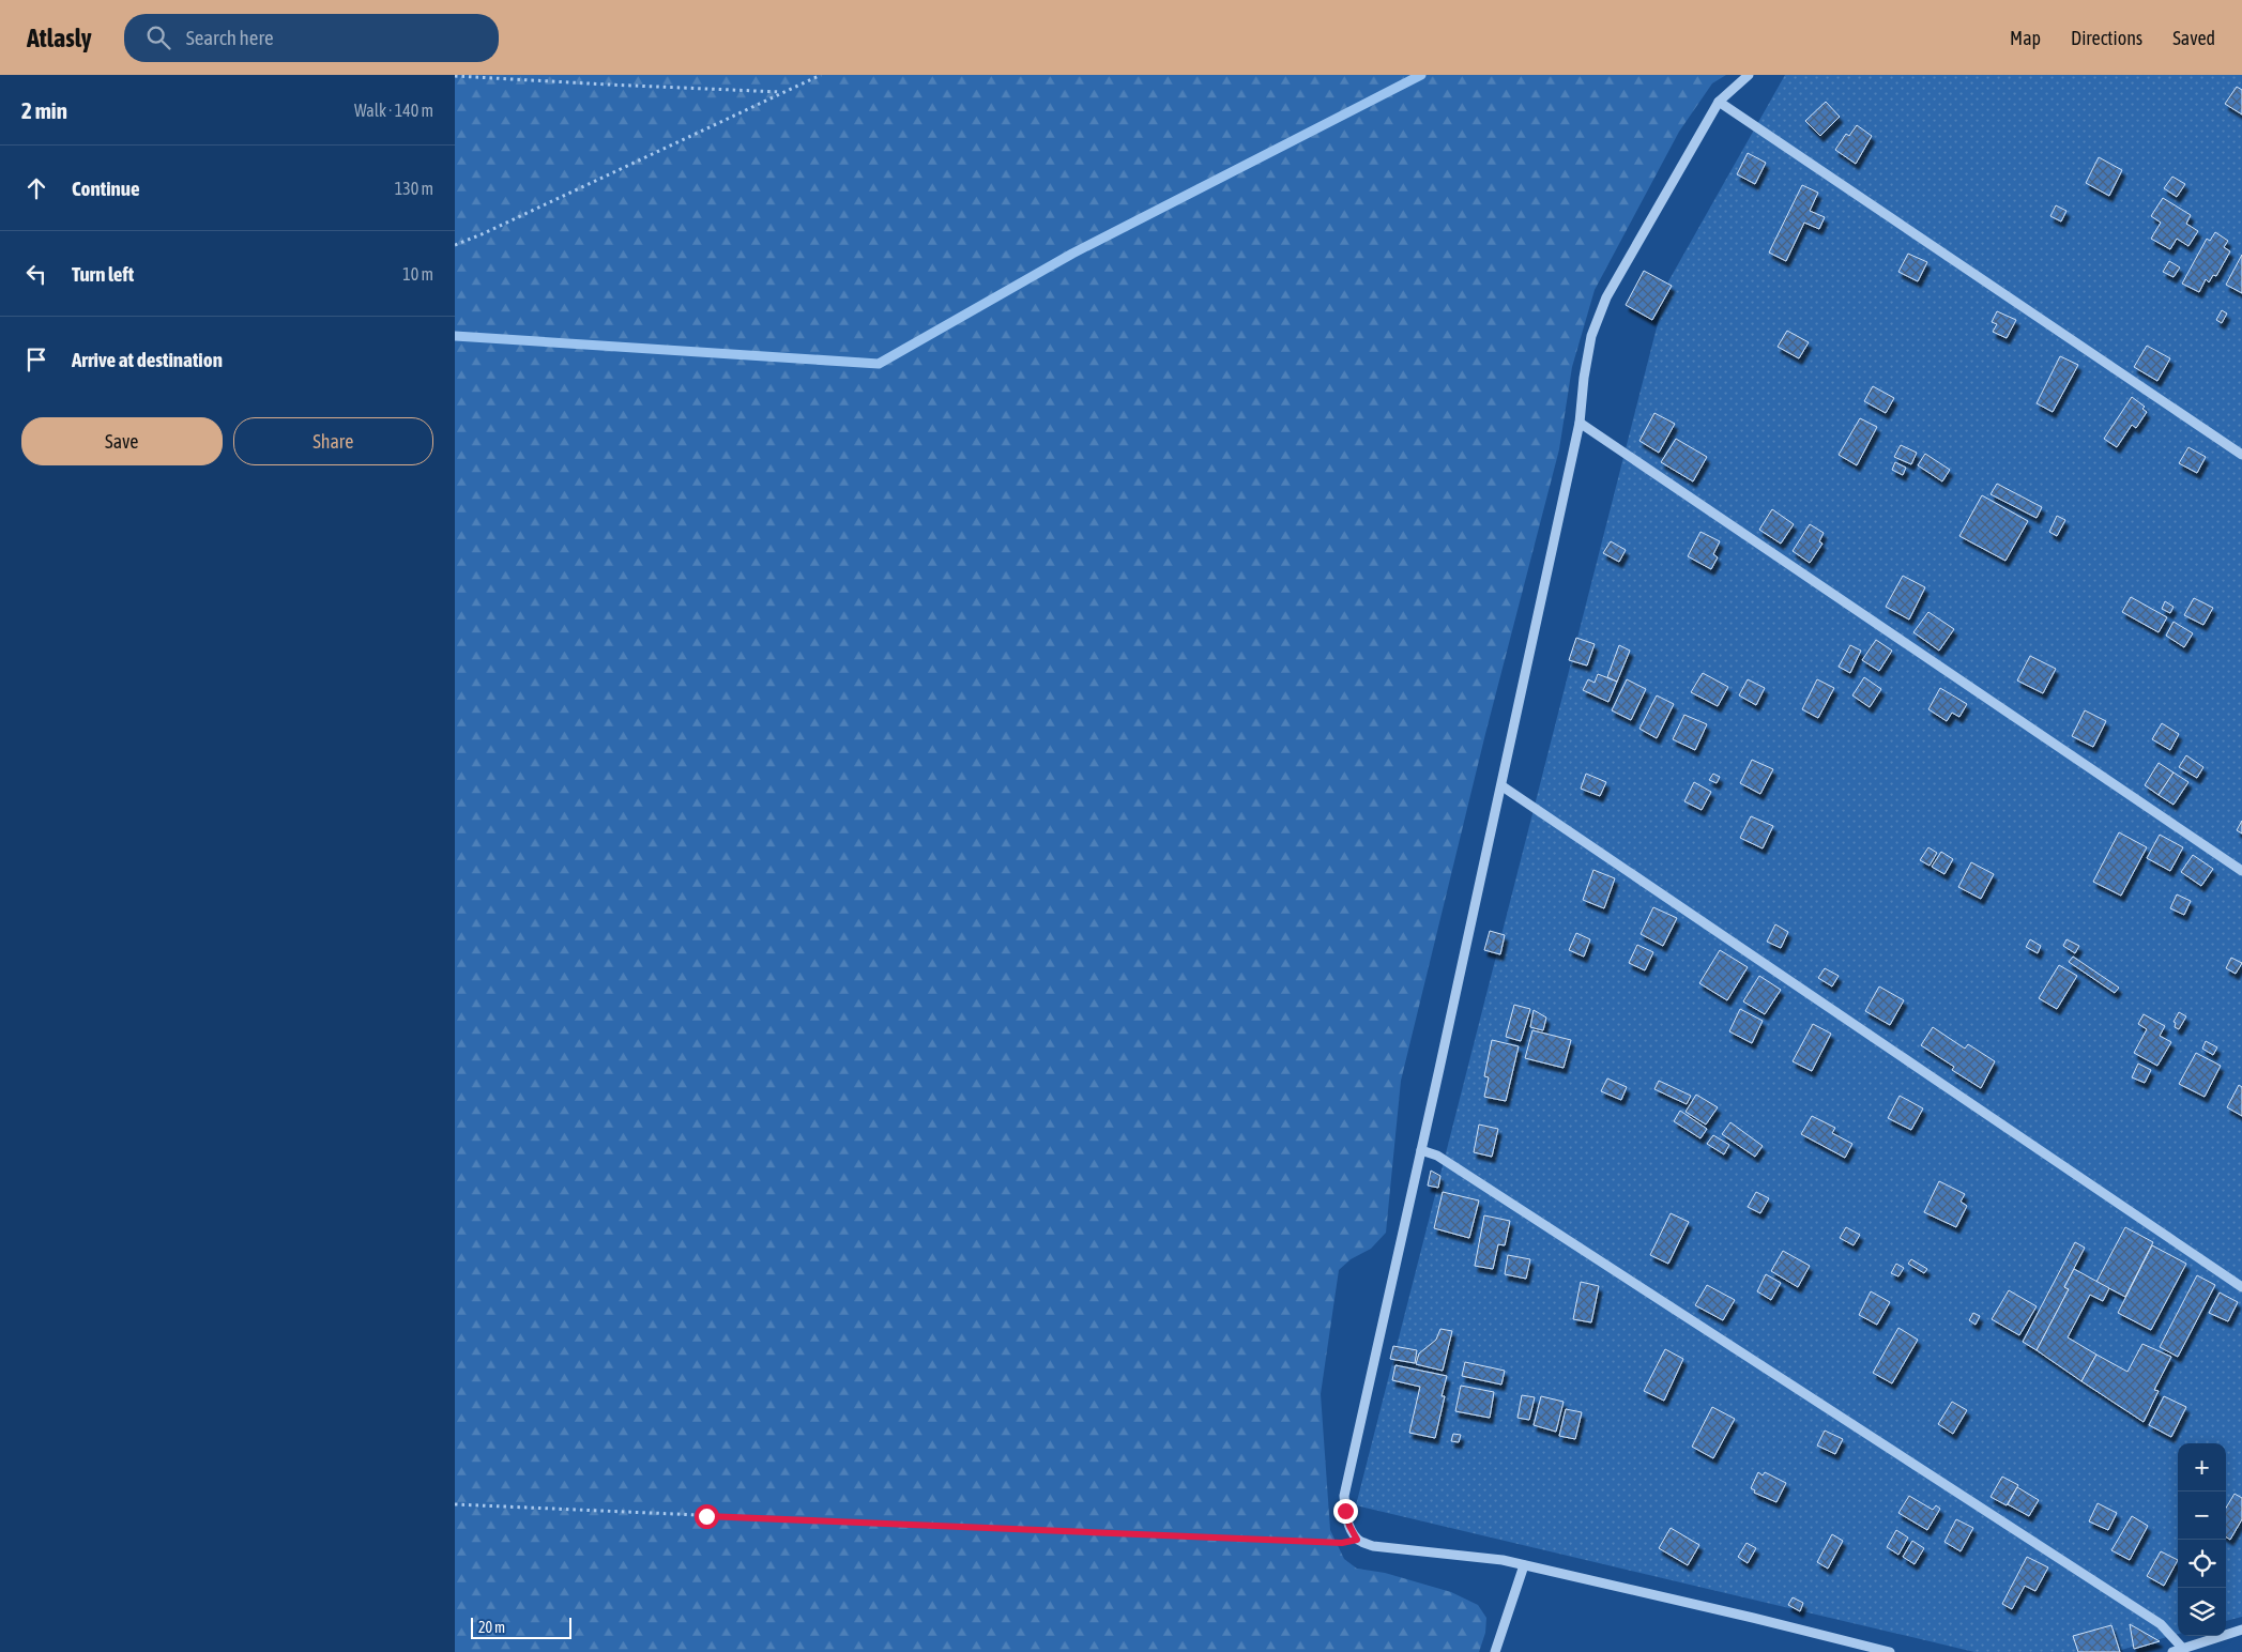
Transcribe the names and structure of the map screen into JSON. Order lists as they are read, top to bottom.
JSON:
{
  "scale_bar": "20 m",
  "page": {
    "header": "Atlasly",
    "search": "Search here",
    "nav": ["Map", "Directions", "Saved"],
    "heading": ["2 min", "Walk · 140 m"],
    "list": [
      ["Continue", "130 m"],
      ["Turn left", "10 m"],
      "Arrive at destination"
    ],
    "buttons": ["Save", "Share"],
    "map_buttons": ["+", "−"],
    "scale": "20 m"
  }
}
